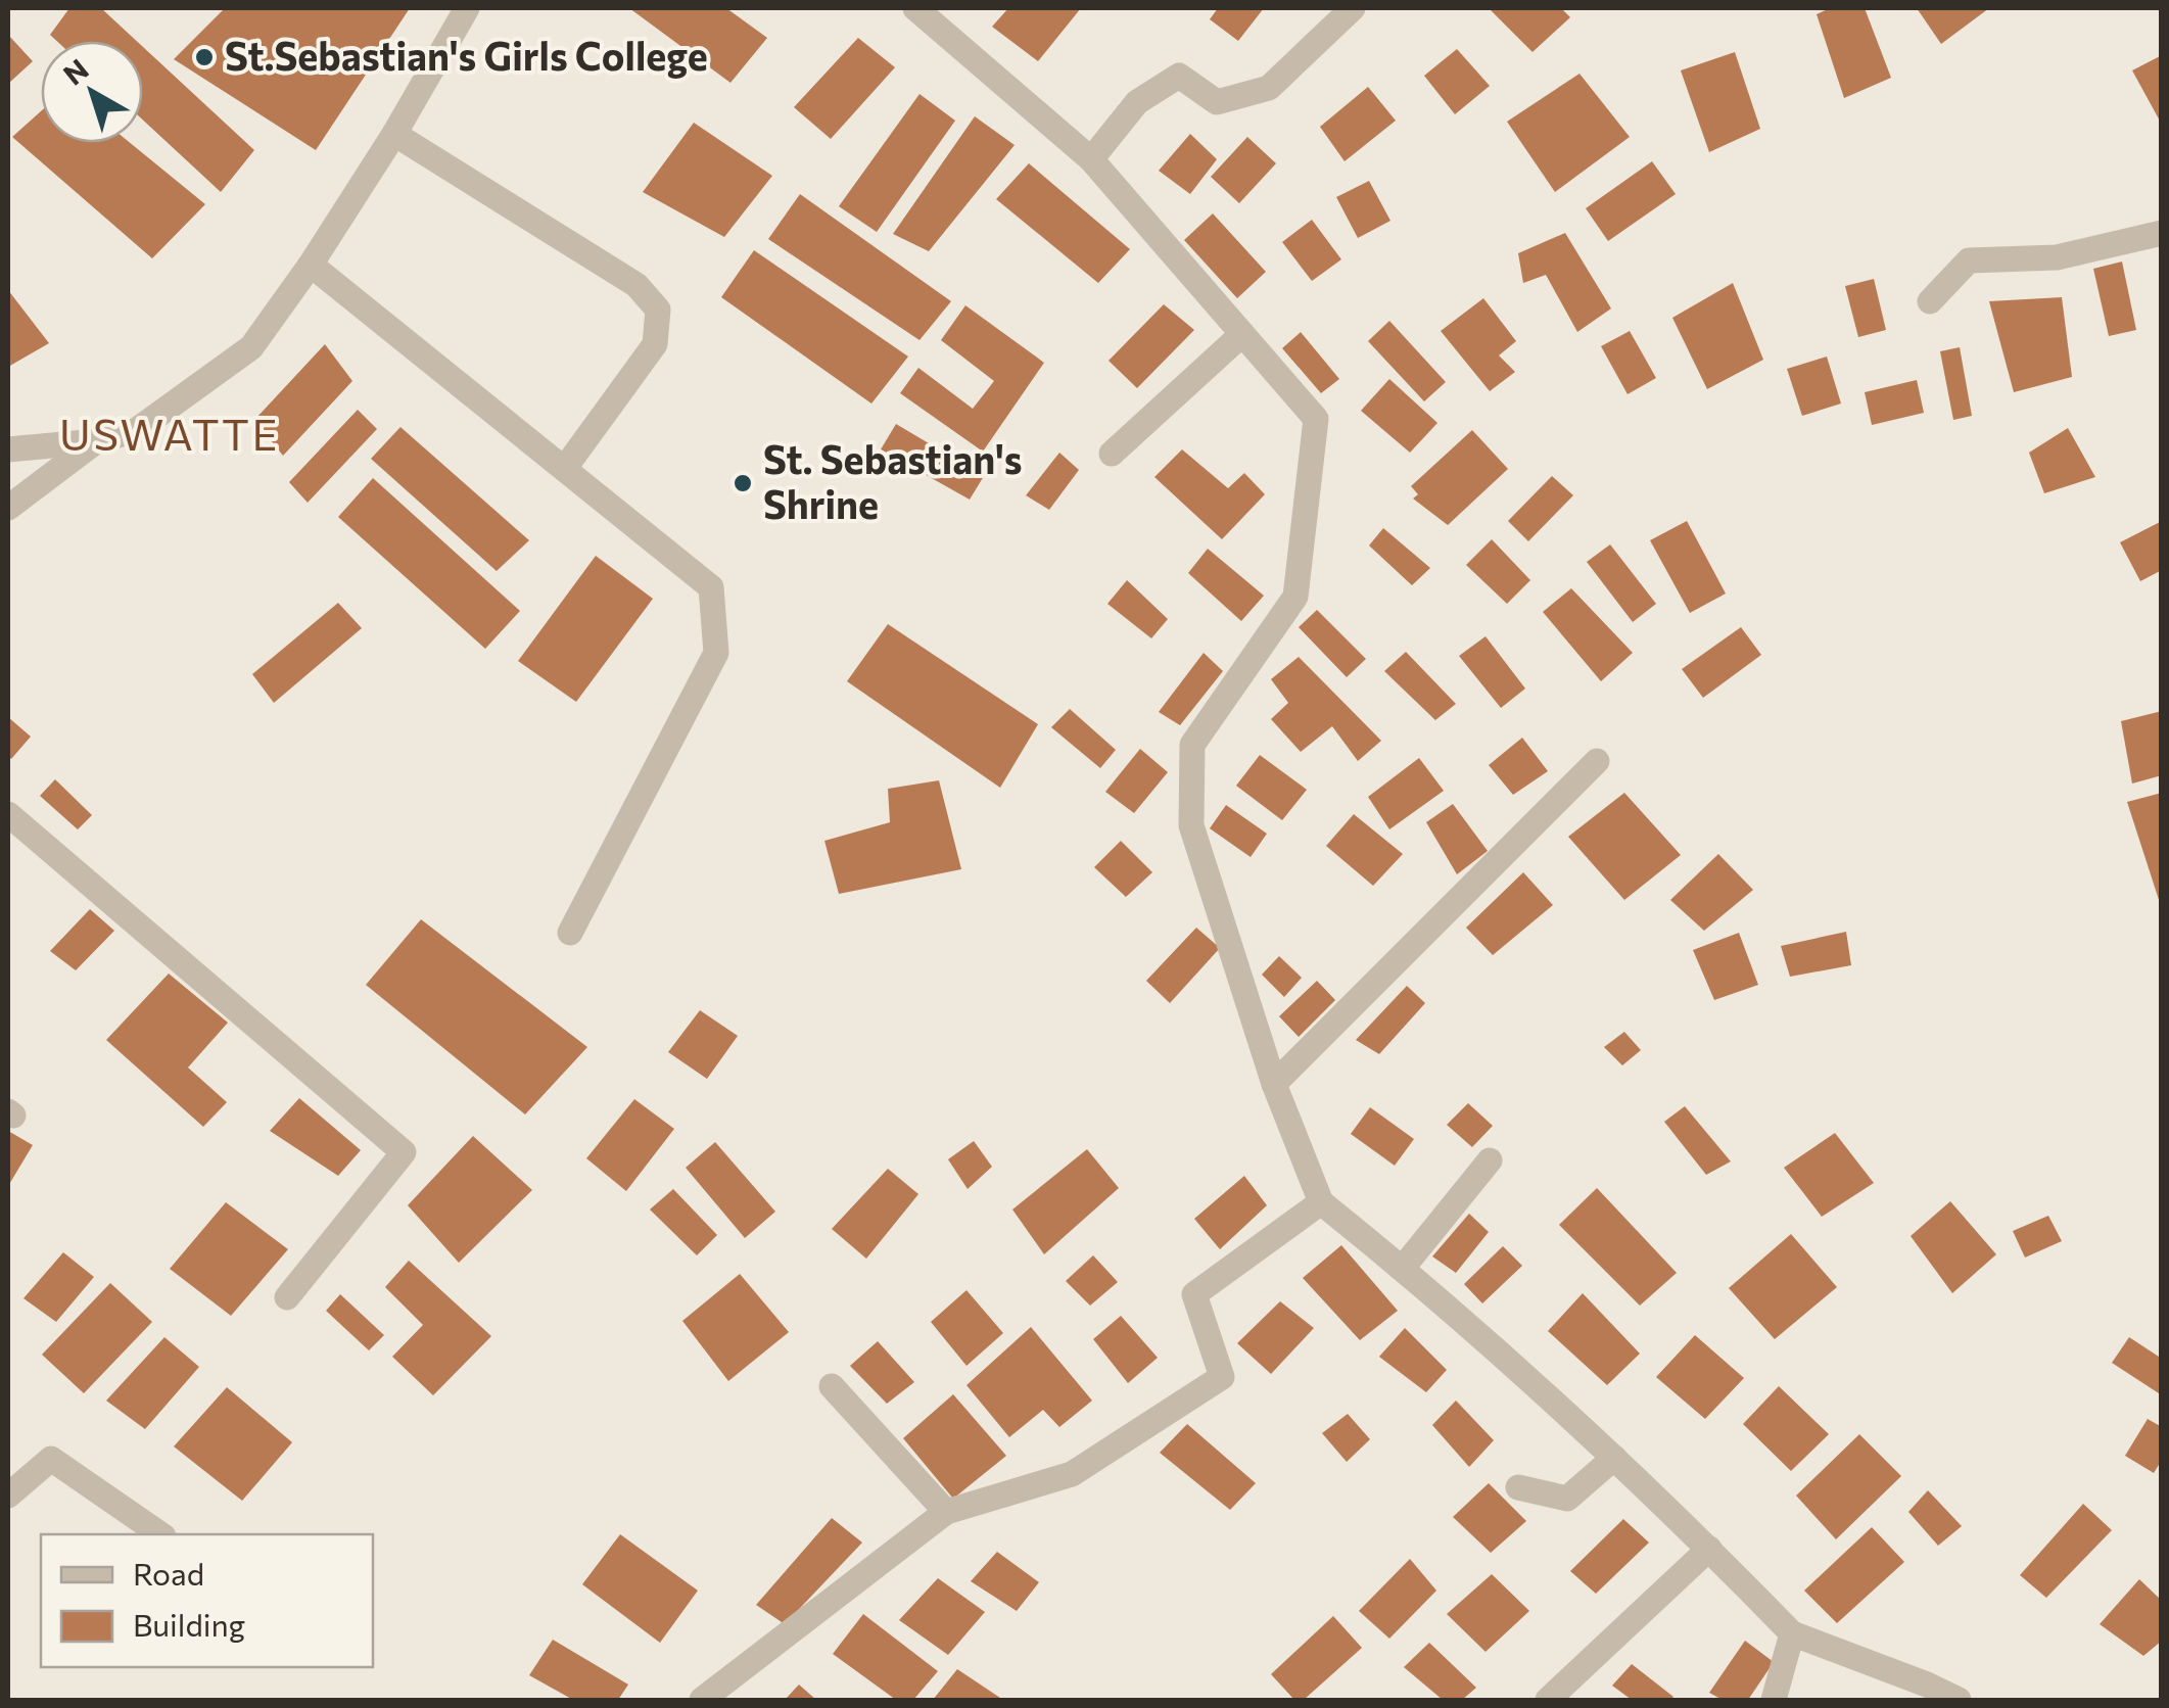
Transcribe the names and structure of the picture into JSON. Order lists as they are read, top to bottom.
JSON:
{
  "districts": ["USWATTE"],
  "places": ["St.Sebastian's Girls College", "St. Sebastian's Shrine"],
  "legend": ["Road", "Building"],
  "north": "top left"
}
